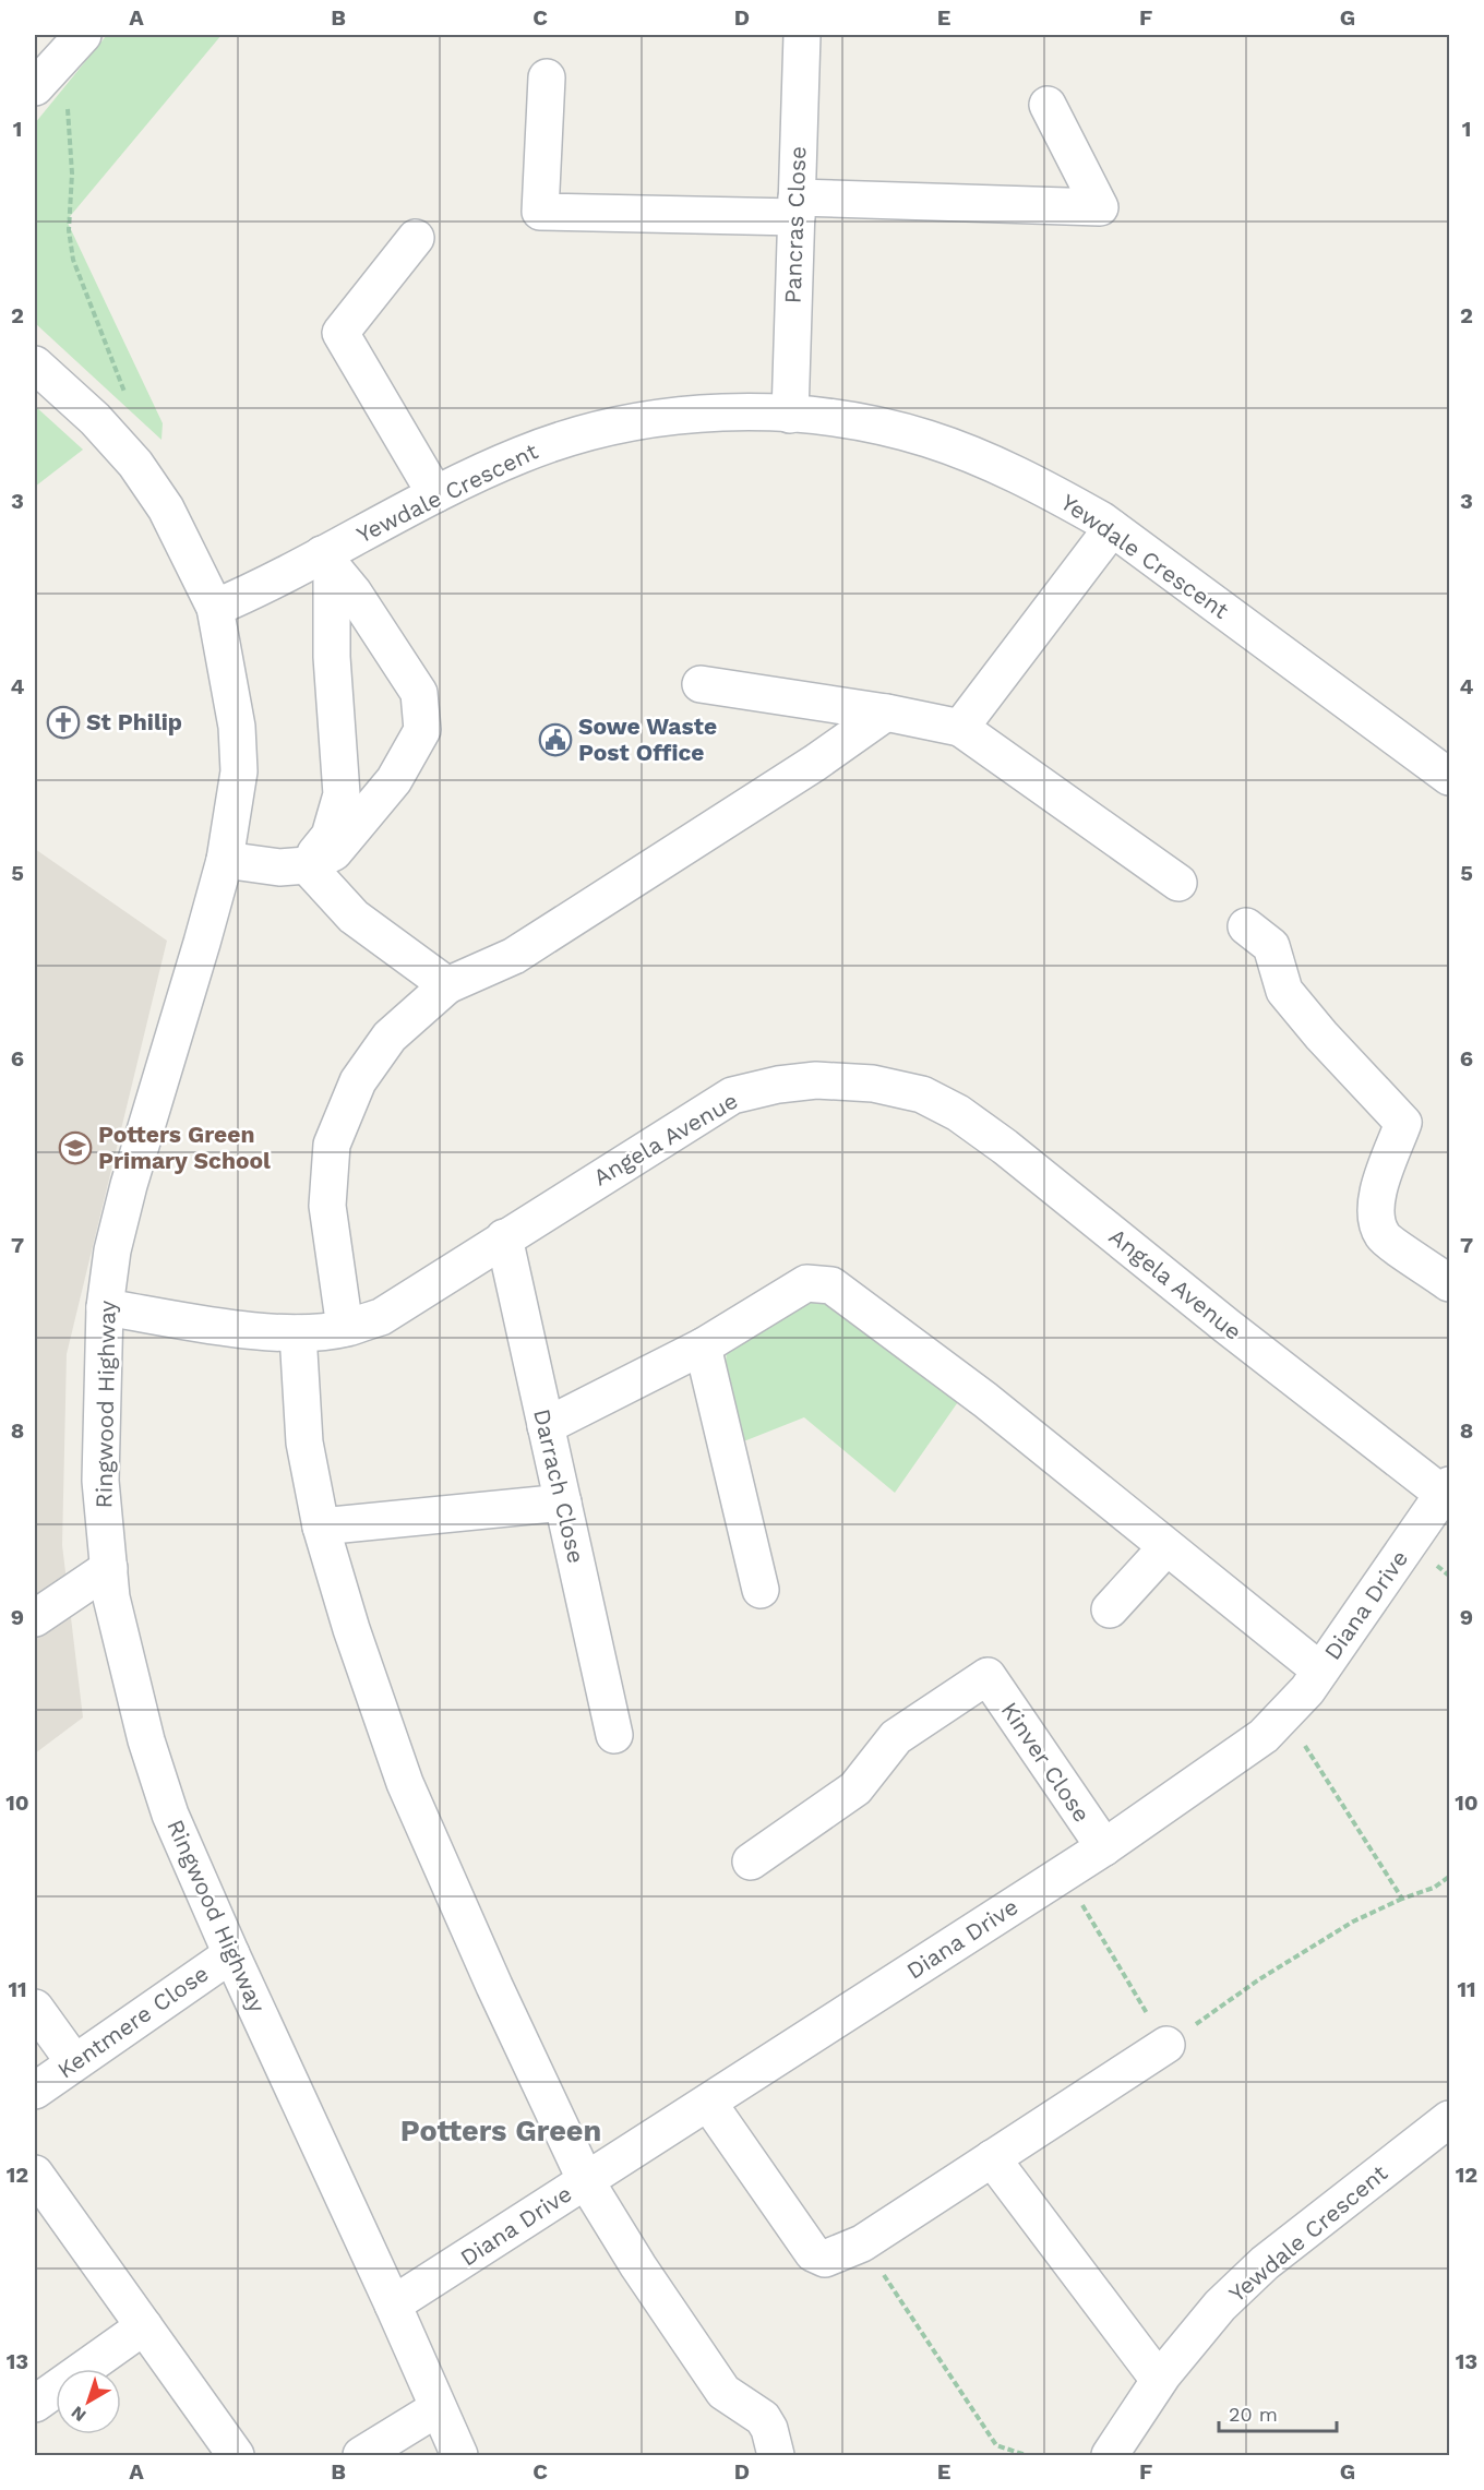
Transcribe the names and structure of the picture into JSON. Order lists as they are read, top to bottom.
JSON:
{
  "streets": {
    "street": [
      "Pancras Close",
      "Yewdale Crescent",
      "Angela Avenue",
      "Ringwood Highway",
      "Darrach Close",
      "Diana Drive",
      "Kinver Close",
      "Kentmere Close"
    ]
  },
  "crossings": [
    ["Pancras Close", "Yewdale Crescent"],
    ["Yewdale Crescent", "Ringwood Highway"],
    ["Angela Avenue", "Ringwood Highway"],
    ["Angela Avenue", "Darrach Close"],
    ["Angela Avenue", "Diana Drive"],
    ["Ringwood Highway", "Diana Drive"],
    ["Ringwood Highway", "Kentmere Close"],
    ["Diana Drive", "Kinver Close"]
  ],
  "districts": ["Potters Green"],
  "places": {
    "church": ["St Philip"],
    "public building": ["Sowe Waste Post Office"],
    "school or university": ["Potters Green Primary School"]
  },
  "scale_bar": "20 m",
  "north": "bottom left",
  "grid": {
    "columns": [
      "A",
      "B",
      "C",
      "D",
      "E",
      "F",
      "G"
    ],
    "rows": [
      "1",
      "2",
      "3",
      "4",
      "5",
      "6",
      "7",
      "8",
      "9",
      "10",
      "11",
      "12",
      "13"
    ]
  }
}
